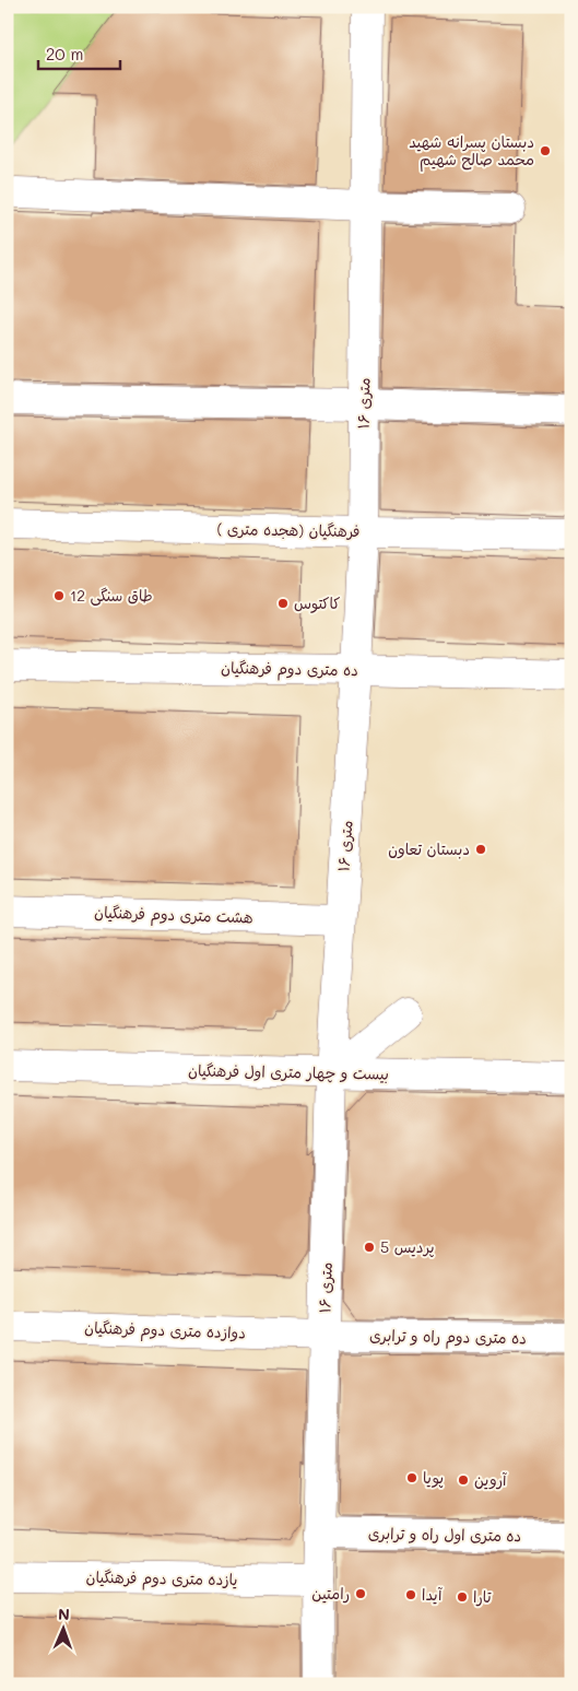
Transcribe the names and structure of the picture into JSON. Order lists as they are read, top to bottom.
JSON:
{
  "streets": {
    "street": [
      "۱۶ متری",
      "فرهنگیان (هجده متری )",
      "ده متری دوم فرهنگیان",
      "هشت متری دوم فرهنگیان",
      "بیست و چهار متری اول فرهنگیان",
      "دوازده متری دوم فرهنگیان",
      "ده متری دوم راه و ترابری",
      "ده متری اول راه و ترابری",
      "یازده متری دوم فرهنگیان"
    ]
  },
  "crossings": [
    ["۱۶ متری", "فرهنگیان (هجده متری )"],
    ["۱۶ متری", "ده متری دوم فرهنگیان"],
    ["۱۶ متری", "هشت متری دوم فرهنگیان"],
    ["۱۶ متری", "بیست و چهار متری اول فرهنگیان"],
    ["۱۶ متری", "دوازده متری دوم فرهنگیان"],
    ["۱۶ متری", "ده متری دوم راه و ترابری"],
    ["۱۶ متری", "ده متری اول راه و ترابری"],
    ["۱۶ متری", "یازده متری دوم فرهنگیان"],
    ["دوازده متری دوم فرهنگیان", "ده متری دوم راه و ترابری"]
  ],
  "places": [
    "دبستان پسرانه شهید محمد صالح شهیم",
    "طاق سنگی 12",
    "کاکتوس",
    "دبستان تعاون",
    "پردیس 5",
    "پویا",
    "آروین",
    "رامتین",
    "آیدا",
    "تارا"
  ],
  "scale_bar": "20 m",
  "north": "top"
}
